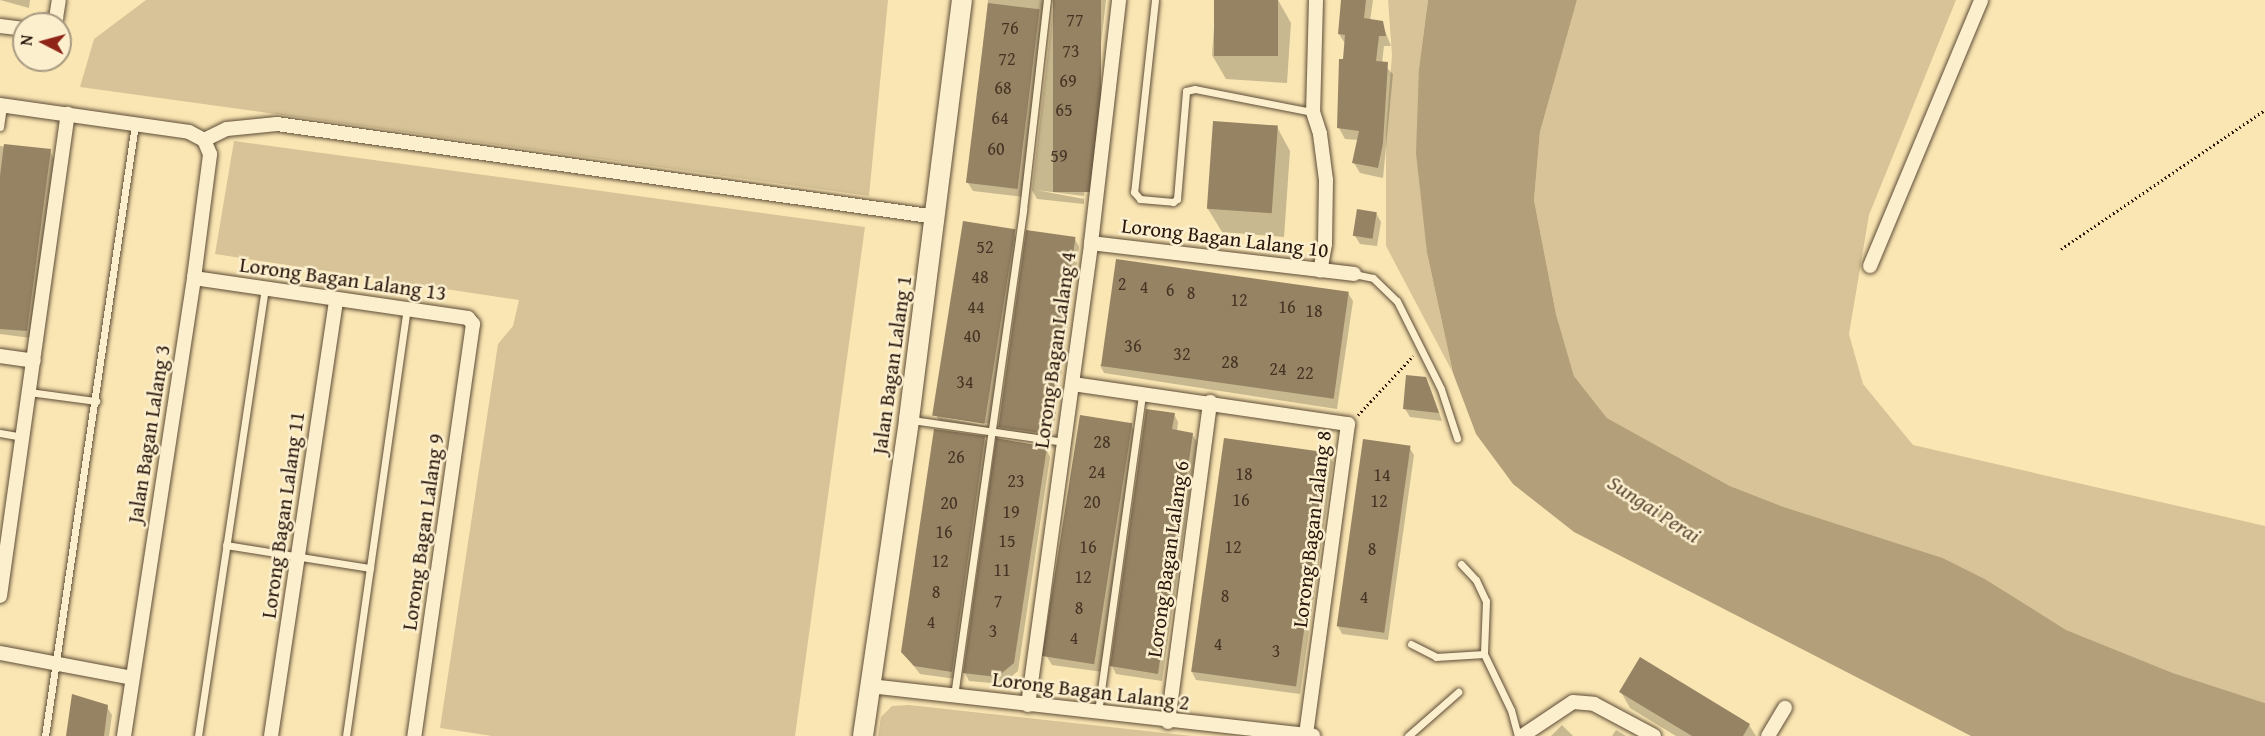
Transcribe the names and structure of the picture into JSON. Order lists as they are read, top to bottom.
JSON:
{
  "streets": {
    "main road": ["Jalan Bagan Lalang 1"],
    "street": [
      "Lorong Bagan Lalang 10",
      "Lorong Bagan Lalang 13",
      "Lorong Bagan Lalang 4",
      "Jalan Bagan Lalang 3",
      "Lorong Bagan Lalang 11",
      "Lorong Bagan Lalang 8",
      "Lorong Bagan Lalang 9",
      "Lorong Bagan Lalang 6",
      "Lorong Bagan Lalang 2"
    ]
  },
  "crossings": [
    ["Lorong Bagan Lalang 10", "Lorong Bagan Lalang 4"],
    ["Lorong Bagan Lalang 13", "Jalan Bagan Lalang 3"],
    ["Lorong Bagan Lalang 13", "Lorong Bagan Lalang 11"],
    ["Lorong Bagan Lalang 13", "Lorong Bagan Lalang 9"],
    ["Lorong Bagan Lalang 4", "Lorong Bagan Lalang 8"],
    ["Lorong Bagan Lalang 4", "Lorong Bagan Lalang 2"],
    ["Jalan Bagan Lalang 1", "Lorong Bagan Lalang 2"],
    ["Lorong Bagan Lalang 8", "Lorong Bagan Lalang 6"],
    ["Lorong Bagan Lalang 8", "Lorong Bagan Lalang 2"],
    ["Lorong Bagan Lalang 6", "Lorong Bagan Lalang 2"]
  ],
  "water": ["Sungai Perai"],
  "house_numbers": [
    "77",
    "76",
    "73",
    "72",
    "69",
    "68",
    "65",
    "64",
    "60",
    "59",
    "52",
    "48",
    "2",
    "4",
    "6",
    "8",
    "12",
    "44",
    "16",
    "18",
    "40",
    "36",
    "32",
    "28",
    "24",
    "22",
    "34",
    "28",
    "26",
    "24",
    "18",
    "14",
    "23",
    "16",
    "12",
    "20",
    "20",
    "19",
    "16",
    "15",
    "16",
    "12",
    "8",
    "12",
    "11",
    "12",
    "8",
    "8",
    "4",
    "7",
    "8",
    "4",
    "3",
    "4",
    "4",
    "3"
  ],
  "north": "left"
}
